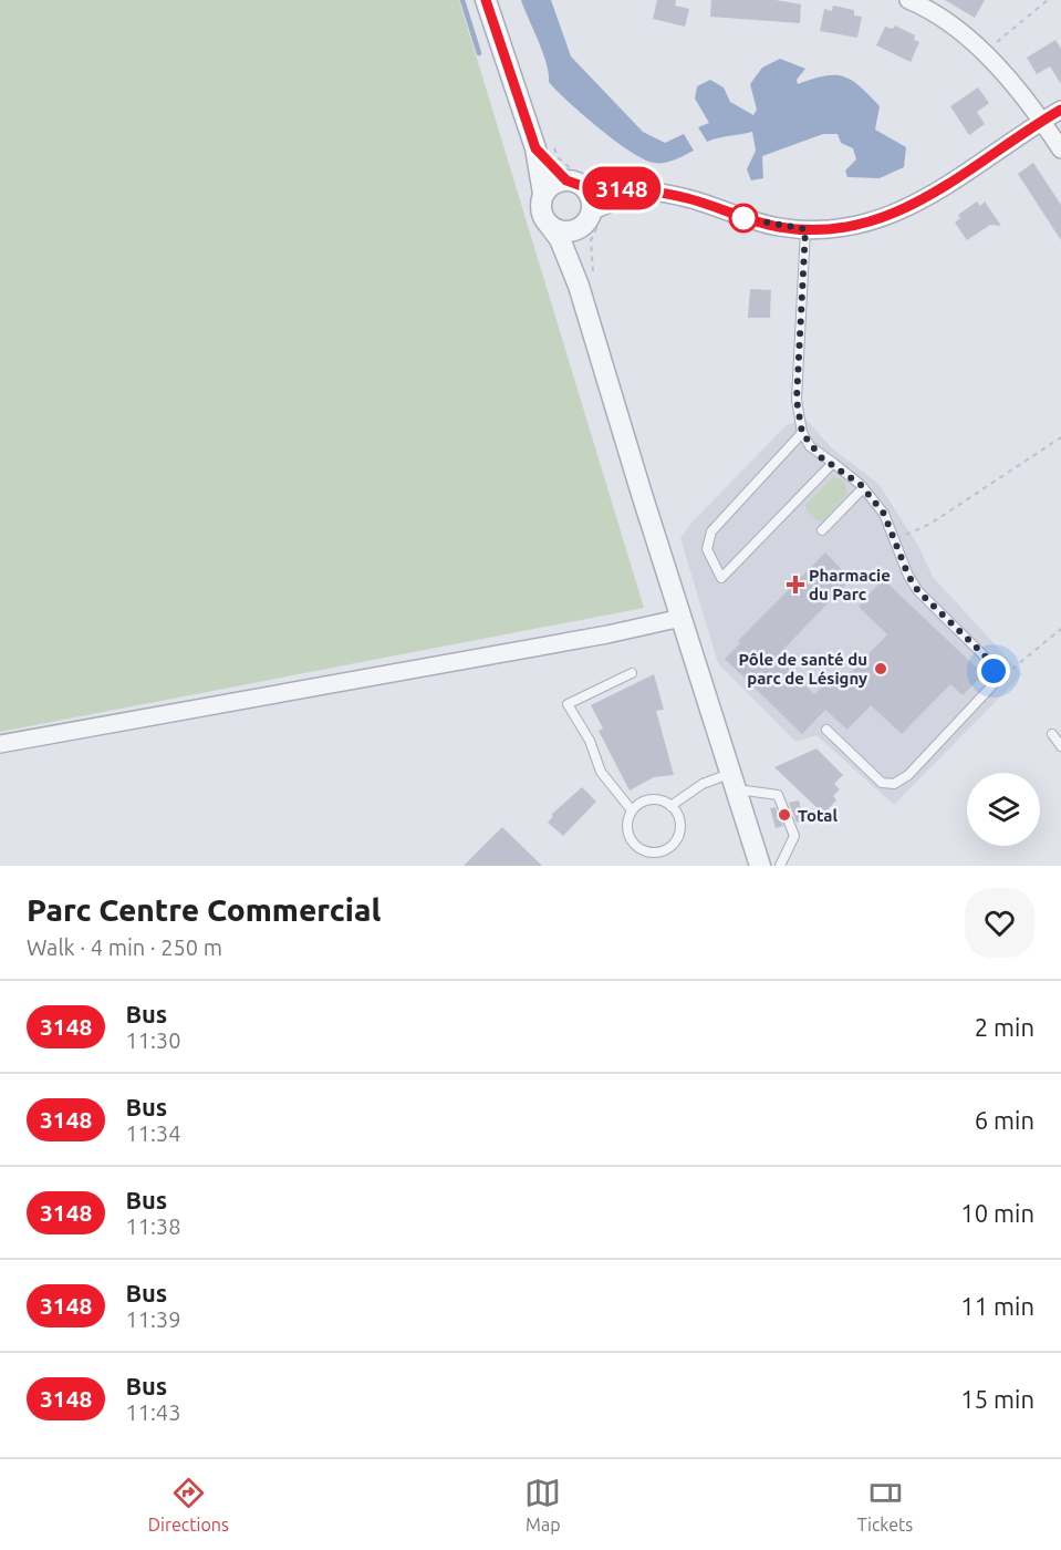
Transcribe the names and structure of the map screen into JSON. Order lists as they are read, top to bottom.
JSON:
{
  "places": {
    "health": ["Pharmacie du Parc"],
    "other": ["Pôle de santé du parc de Lésigny", "Total"]
  },
  "lines": ["bus line 3148"],
  "page": {
    "on_map": "3148",
    "heading": ["Parc Centre Commercial", "Walk · 4 min · 250 m"],
    "list": [
      {
        "mark": "3148",
        "name": "Bus",
        "note": "11:30",
        "value": "2 min"
      },
      {
        "mark": "3148",
        "name": "Bus",
        "note": "11:34",
        "value": "6 min"
      },
      {
        "mark": "3148",
        "name": "Bus",
        "note": "11:38",
        "value": "10 min"
      },
      {
        "mark": "3148",
        "name": "Bus",
        "note": "11:39",
        "value": "11 min"
      },
      {
        "mark": "3148",
        "name": "Bus",
        "note": "11:43",
        "value": "15 min"
      }
    ],
    "tabs": ["Directions", "Map", "Tickets"]
  }
}
